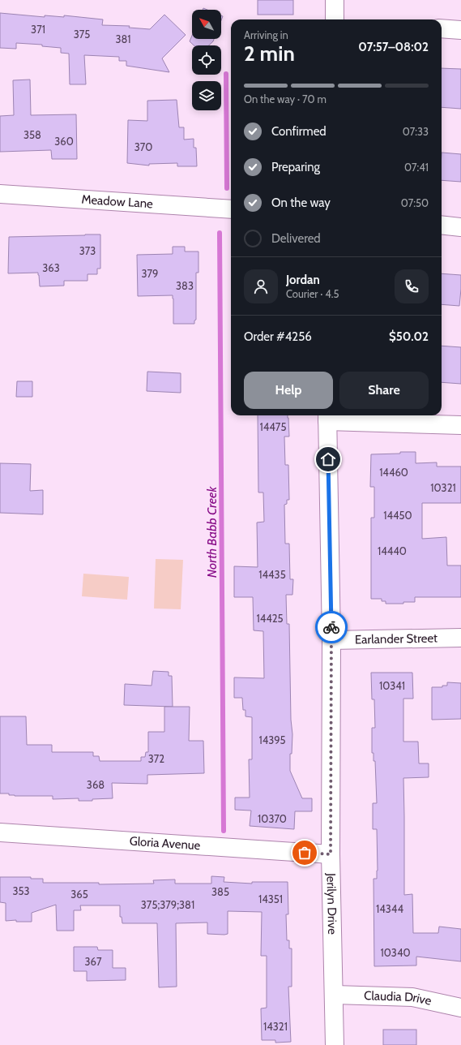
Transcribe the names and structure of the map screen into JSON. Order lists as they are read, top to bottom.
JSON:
{
  "streets": {
    "street": [
      "Meadow Lane",
      "Earlander Street",
      "Gloria Avenue",
      "Jerilyn Drive",
      "Claudia Drive"
    ]
  },
  "crossings": [
    ["Earlander Street", "Jerilyn Drive"],
    ["Gloria Avenue", "Jerilyn Drive"],
    ["Jerilyn Drive", "Claudia Drive"]
  ],
  "water": ["North Babb Creek"],
  "house_numbers": [
    "371",
    "375",
    "381",
    "358",
    "360",
    "370",
    "373",
    "363",
    "379",
    "383",
    "14475",
    "14460",
    "10321",
    "14450",
    "14440",
    "14435",
    "14425",
    "10341",
    "14395",
    "372",
    "368",
    "10370",
    "353",
    "385",
    "365",
    "14351",
    "375;379;381",
    "14344",
    "10340",
    "367",
    "14321"
  ],
  "north": "top left",
  "page": {
    "heading": ["2 min", "Arriving in", "07:57–08:02"],
    "panel": [
      "Jordan",
      "Courier · 4.5",
      "Order #4256",
      "$50.02"
    ],
    "bar": "On the way · 70 m",
    "list": [
      ["Confirmed", "07:33"],
      ["Preparing", "07:41"],
      ["On the way", "07:50"],
      "Delivered"
    ],
    "buttons": ["Help", "Share"]
  }
}
